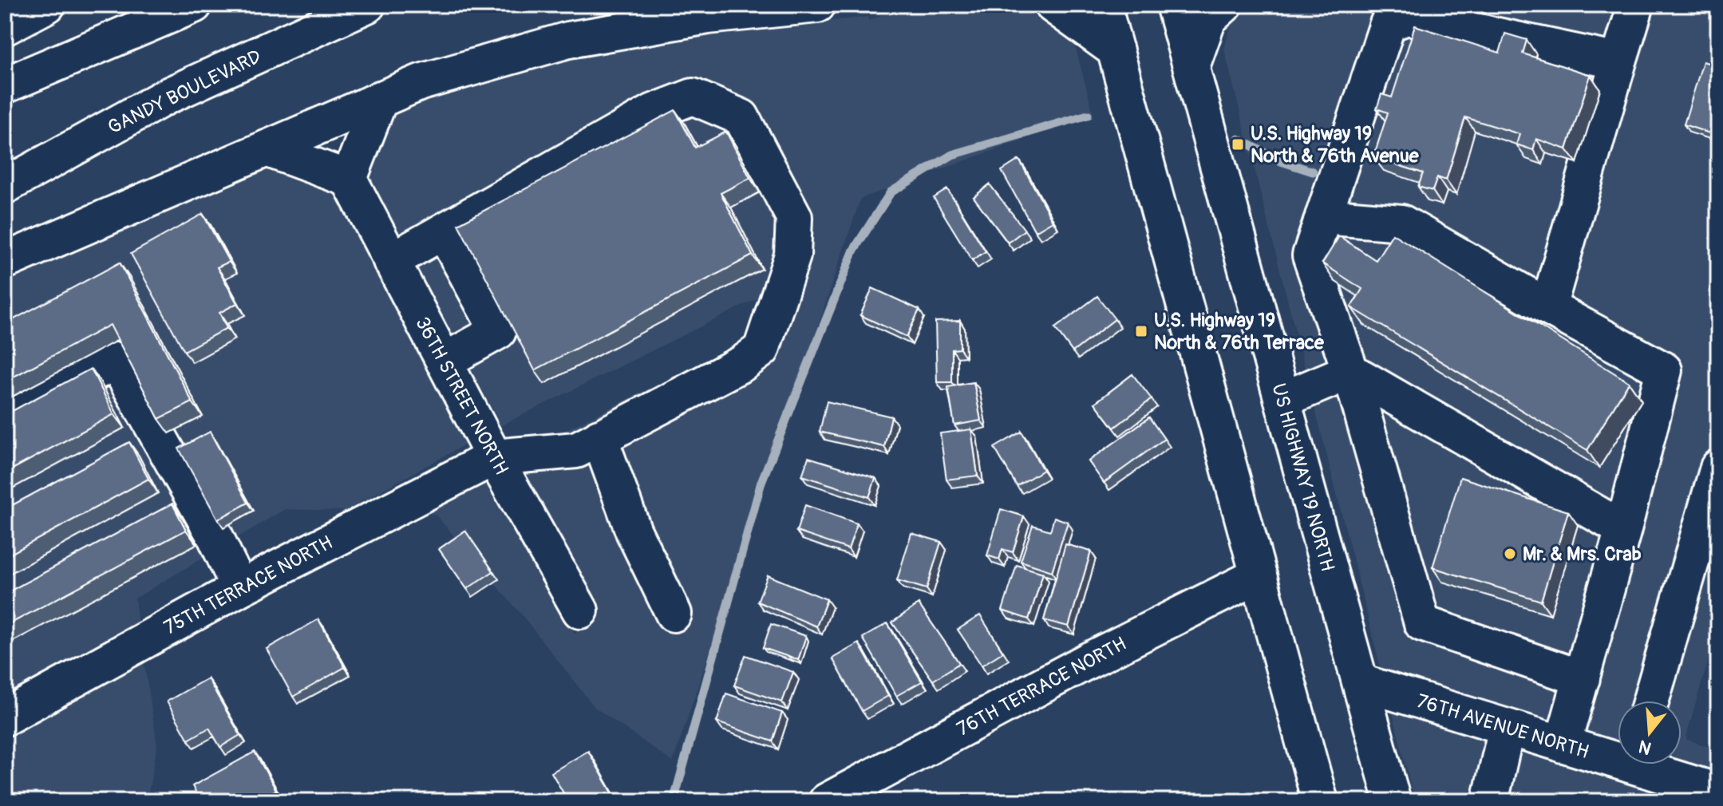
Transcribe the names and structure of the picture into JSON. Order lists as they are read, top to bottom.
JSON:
{
  "streets": {
    "main road": [
      "GANDY BOULEVARD",
      "36TH STREET NORTH",
      "US HIGHWAY 19 NORTH",
      "75TH TERRACE NORTH",
      "76TH TERRACE NORTH",
      "76TH AVENUE NORTH"
    ]
  },
  "crossings": [
    ["36TH STREET NORTH", "75TH TERRACE NORTH"],
    ["US HIGHWAY 19 NORTH", "76TH AVENUE NORTH"]
  ],
  "places": {
    "transit": ["U.S. Highway 19 North & 76th Avenue", "U.S. Highway 19 North & 76th Terrace"],
    "other": ["Mr. & Mrs. Crab"]
  },
  "north": "bottom"
}
